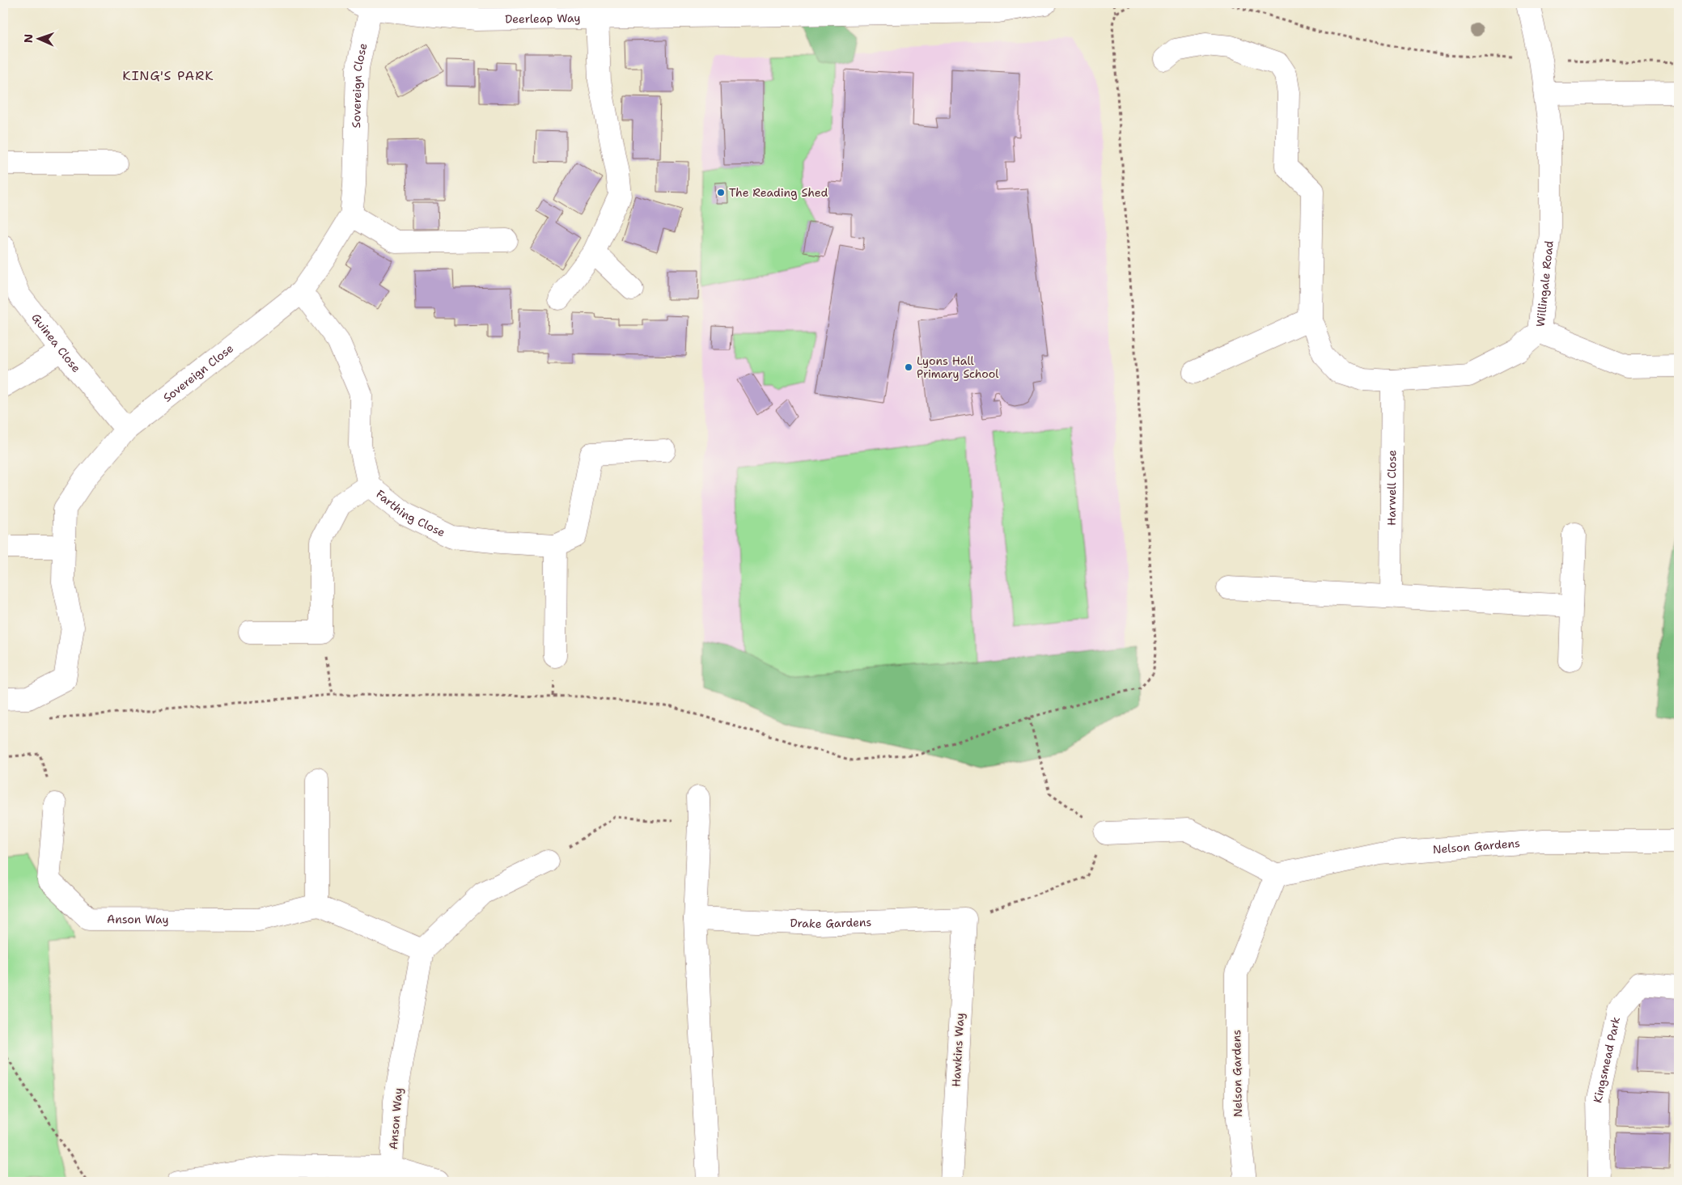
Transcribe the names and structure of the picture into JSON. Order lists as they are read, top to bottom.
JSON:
{
  "streets": {
    "street": [
      "Deerleap Way",
      "Sovereign Close",
      "Willingale Road",
      "Guinea Close",
      "Harwell Close",
      "Farthing Close",
      "Nelson Gardens",
      "Anson Way",
      "Drake Gardens",
      "Hawkins Way",
      "Kingsmead Park"
    ]
  },
  "crossings": [
    ["Deerleap Way", "Sovereign Close"],
    ["Sovereign Close", "Guinea Close"],
    ["Sovereign Close", "Farthing Close"],
    ["Willingale Road", "Harwell Close"],
    ["Drake Gardens", "Hawkins Way"]
  ],
  "districts": ["KING'S PARK"],
  "places": ["The Reading Shed", "Lyons Hall Primary School"],
  "north": "left"
}
